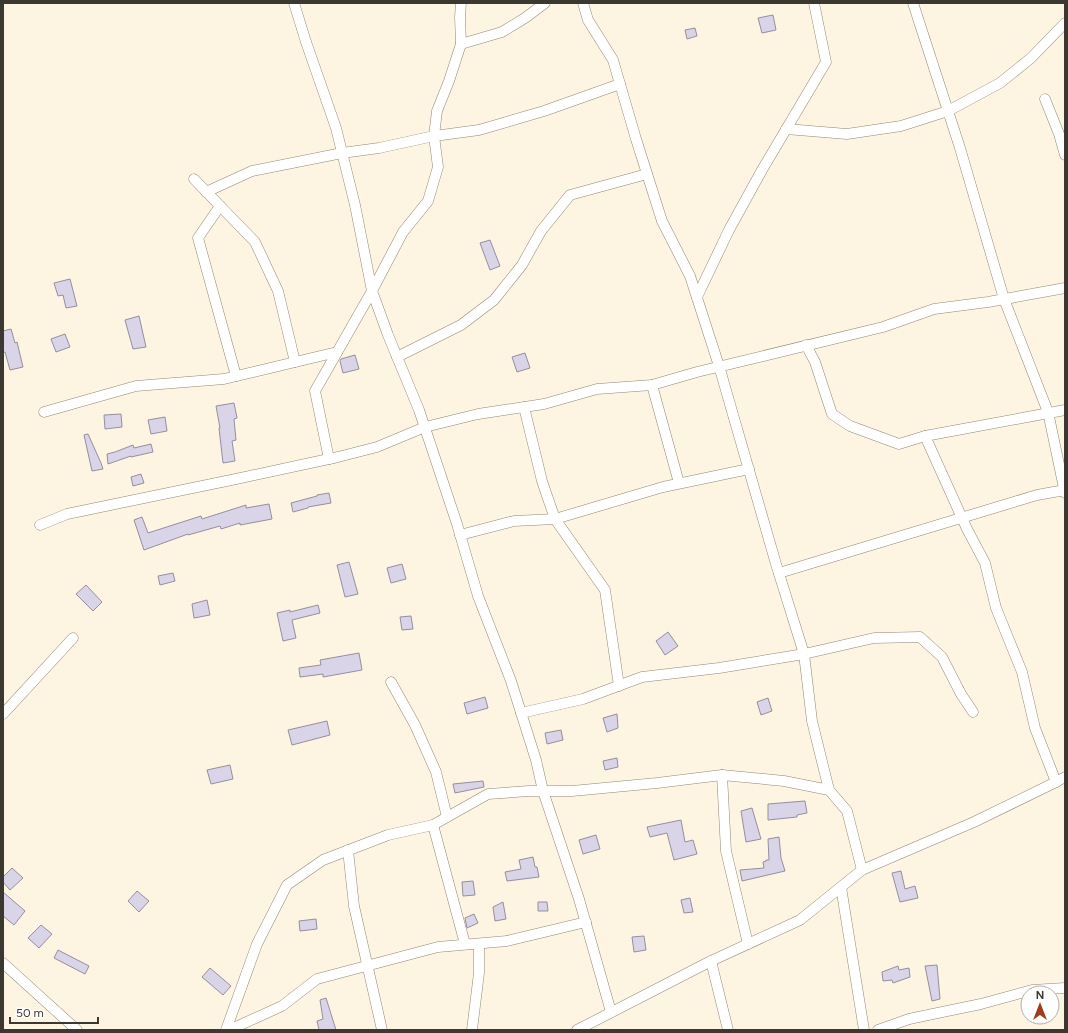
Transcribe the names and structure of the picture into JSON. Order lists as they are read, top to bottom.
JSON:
{
  "scale_bar": "50 m",
  "north": "top"
}
